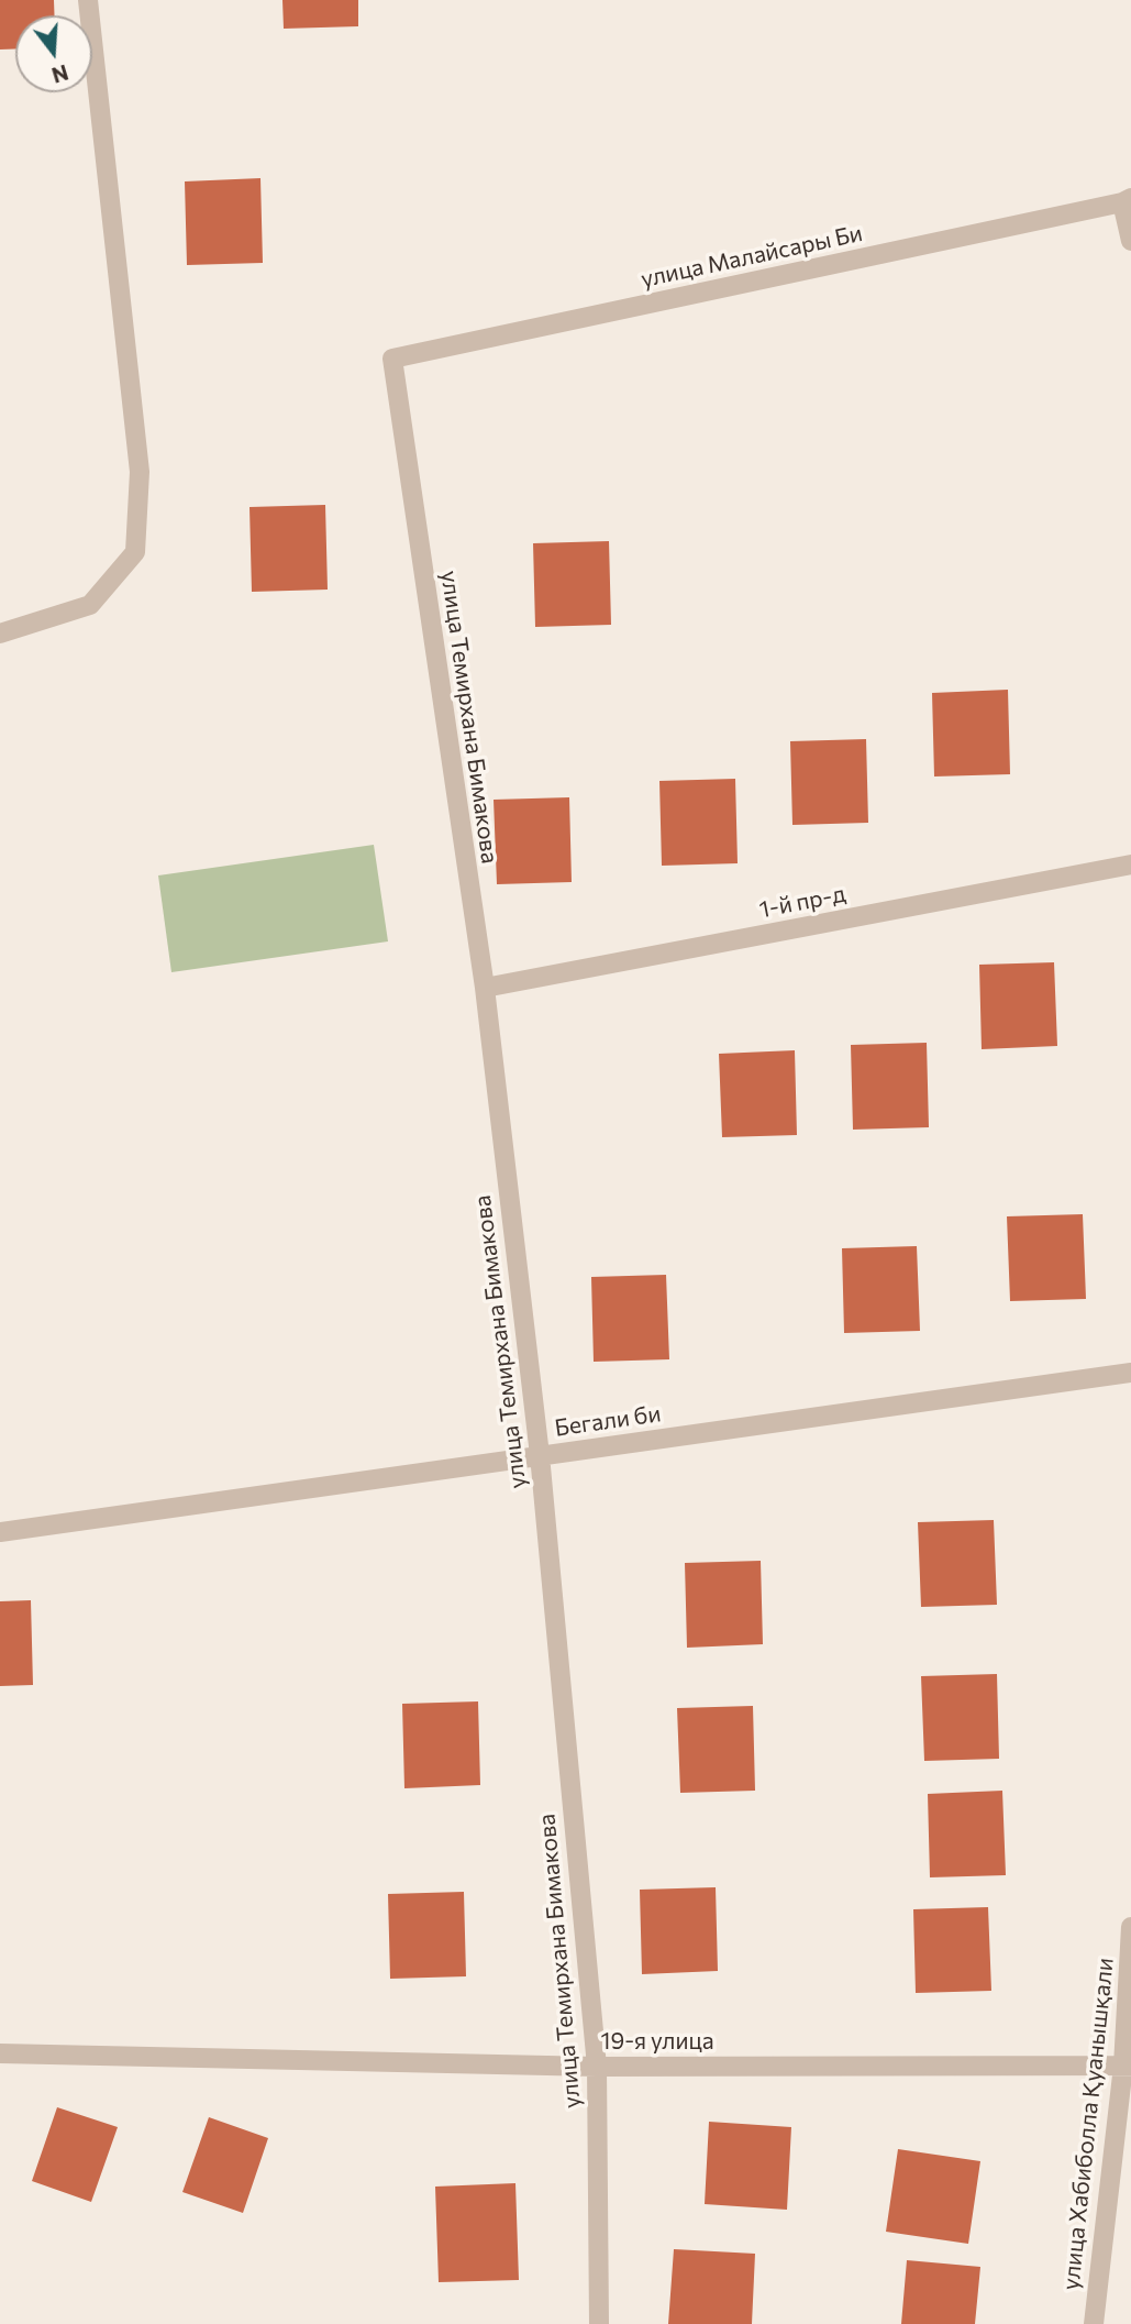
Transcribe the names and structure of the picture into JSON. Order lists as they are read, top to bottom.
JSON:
{
  "streets": {
    "street": [
      "улица Малайcары Би",
      "улица Темирхана Бимакова",
      "1-й пр-д",
      "Бегали би",
      "19-я улица",
      "улица Хабиболла Қуанышқали"
    ]
  },
  "crossings": [
    ["улица Малайcары Би", "улица Темирхана Бимакова"],
    ["улица Темирхана Бимакова", "1-й пр-д"],
    ["улица Темирхана Бимакова", "Бегали би"],
    ["улица Темирхана Бимакова", "19-я улица"],
    ["19-я улица", "улица Хабиболла Қуанышқали"]
  ],
  "north": "bottom"
}
